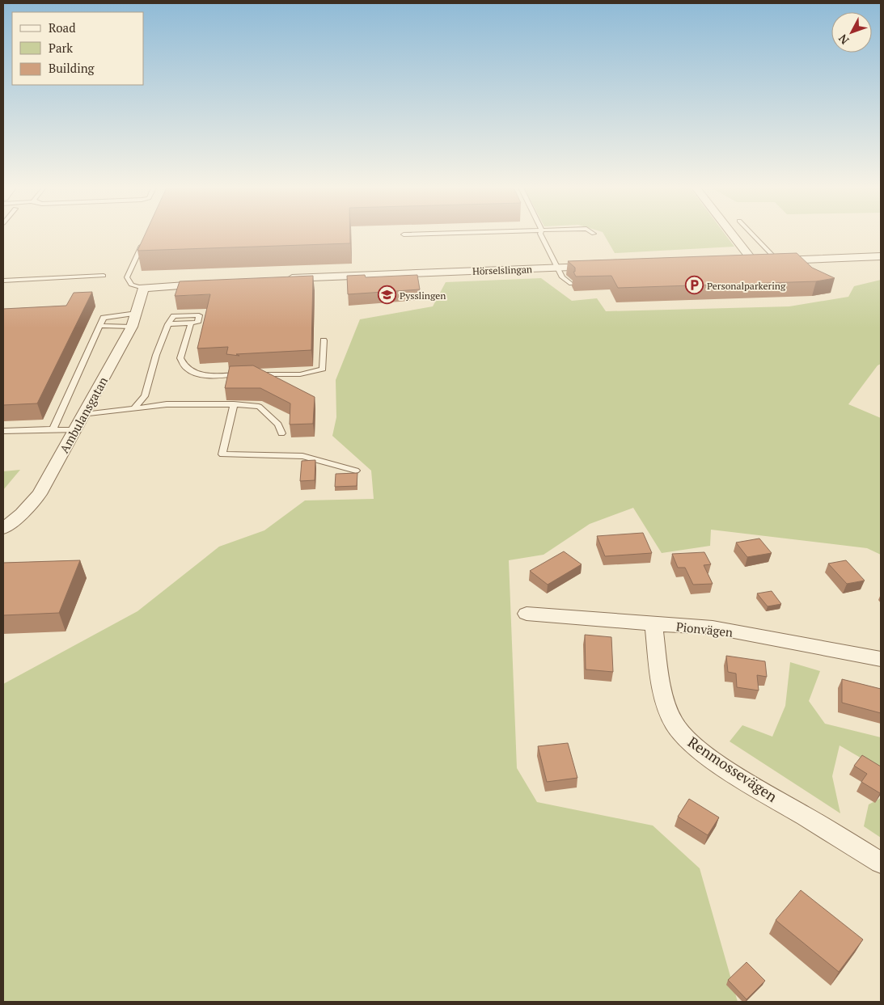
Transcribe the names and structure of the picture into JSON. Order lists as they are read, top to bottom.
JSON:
{
  "streets": {
    "street": [
      "Hörselslingan",
      "Ambulansgatan",
      "Pionvägen",
      "Renmossevägen"
    ]
  },
  "crossings": [
    ["Pionvägen", "Renmossevägen"]
  ],
  "places": {
    "parking": ["Personalparkering"],
    "school or university": ["Pysslingen"]
  },
  "legend": ["Road", "Park", "Building"],
  "north": "bottom left"
}
